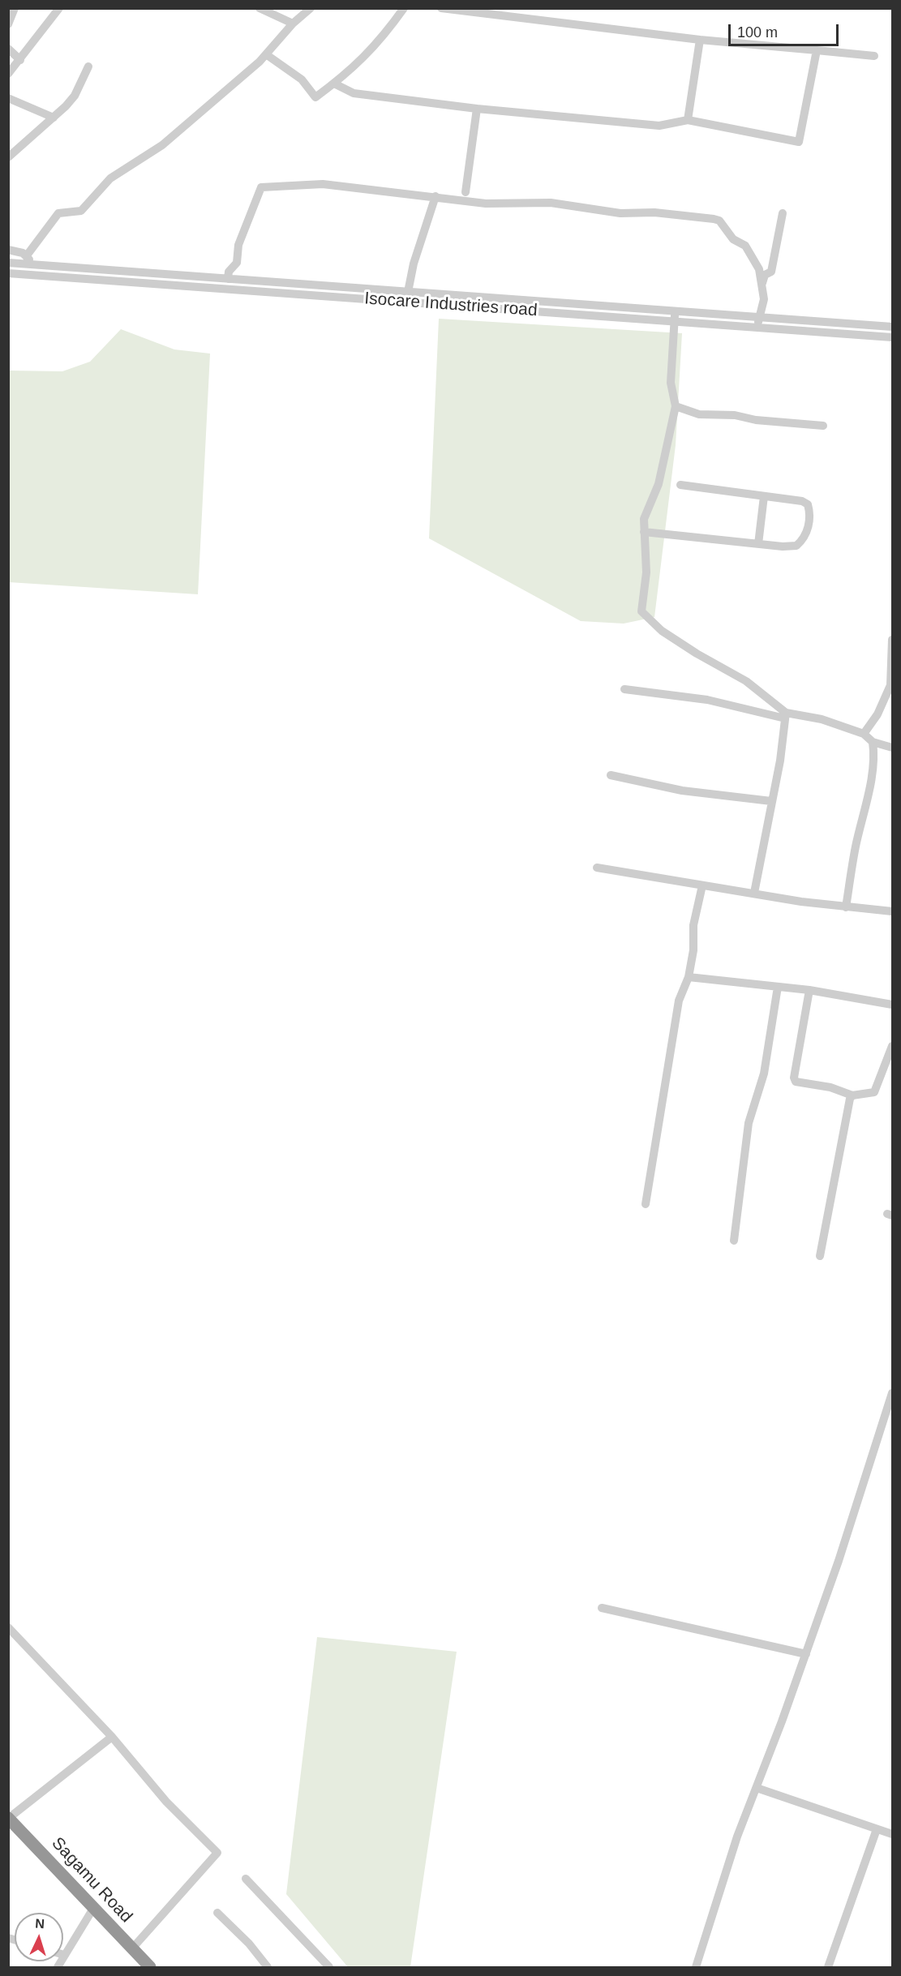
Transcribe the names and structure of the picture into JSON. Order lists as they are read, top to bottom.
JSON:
{
  "streets": {
    "highway": ["Sagamu Road"],
    "street": ["Isocare Industries road"]
  },
  "scale_bar": "100 m",
  "north": "top"
}
